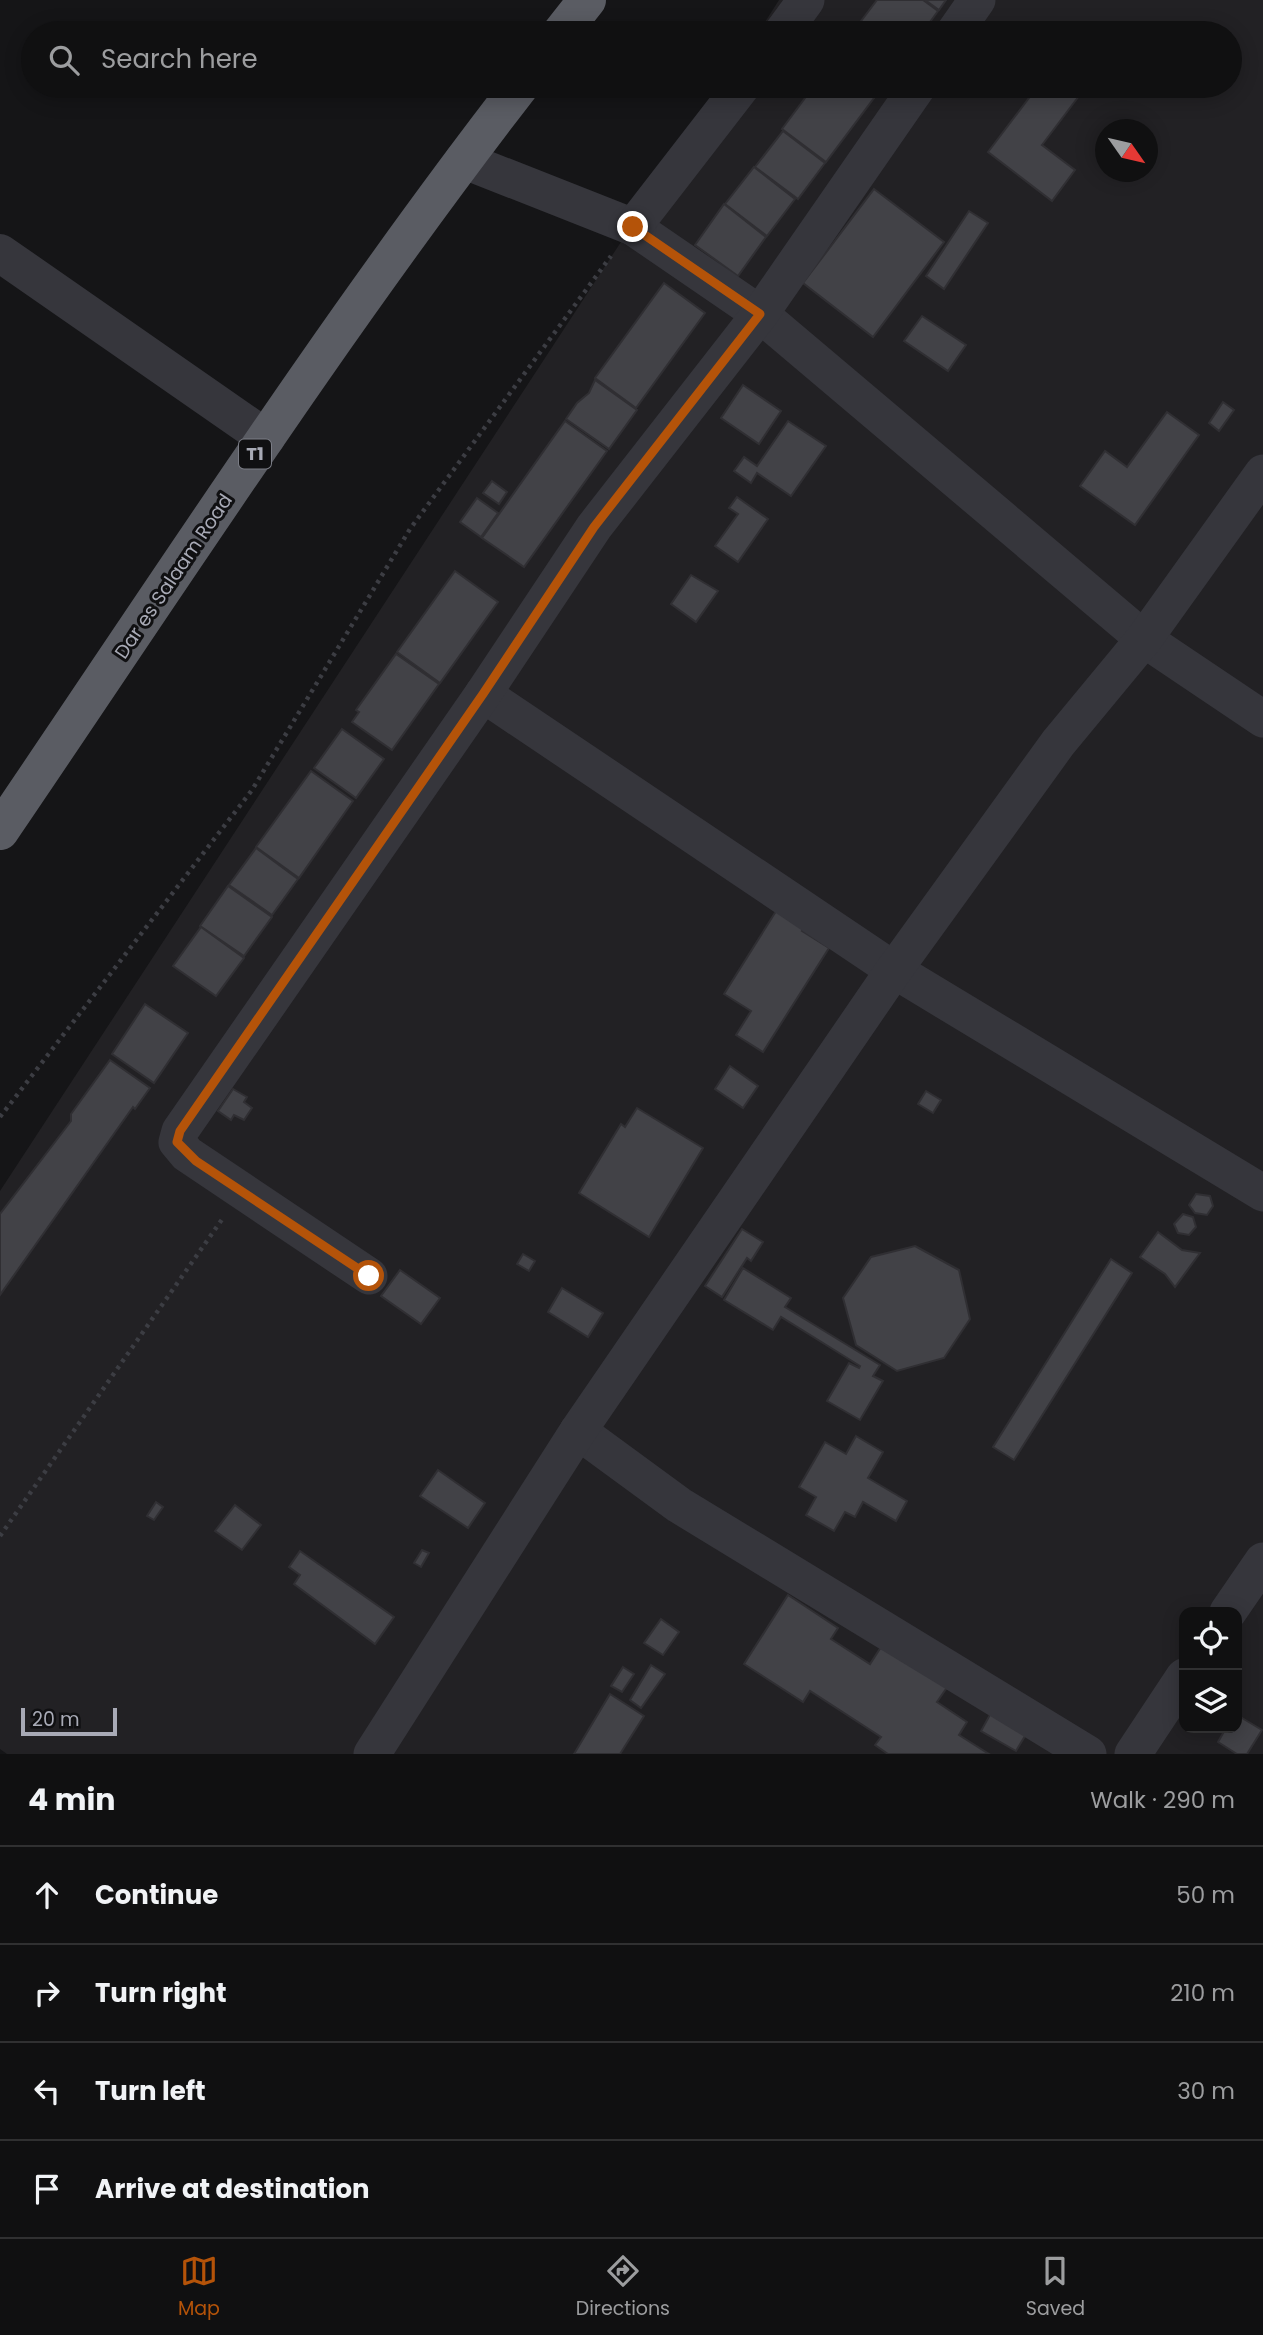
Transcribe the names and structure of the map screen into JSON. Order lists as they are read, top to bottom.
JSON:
{
  "streets": {
    "highway": ["T1", "Dar es Salaam Road"]
  },
  "scale_bar": "20 m",
  "north": "bottom right",
  "page": {
    "search": "Search here",
    "scale": "20 m",
    "heading": ["4 min", "Walk · 290 m"],
    "list": [
      ["Continue", "50 m"],
      ["Turn right", "210 m"],
      ["Turn left", "30 m"],
      "Arrive at destination"
    ],
    "nav": ["Map", "Directions", "Saved"]
  }
}
